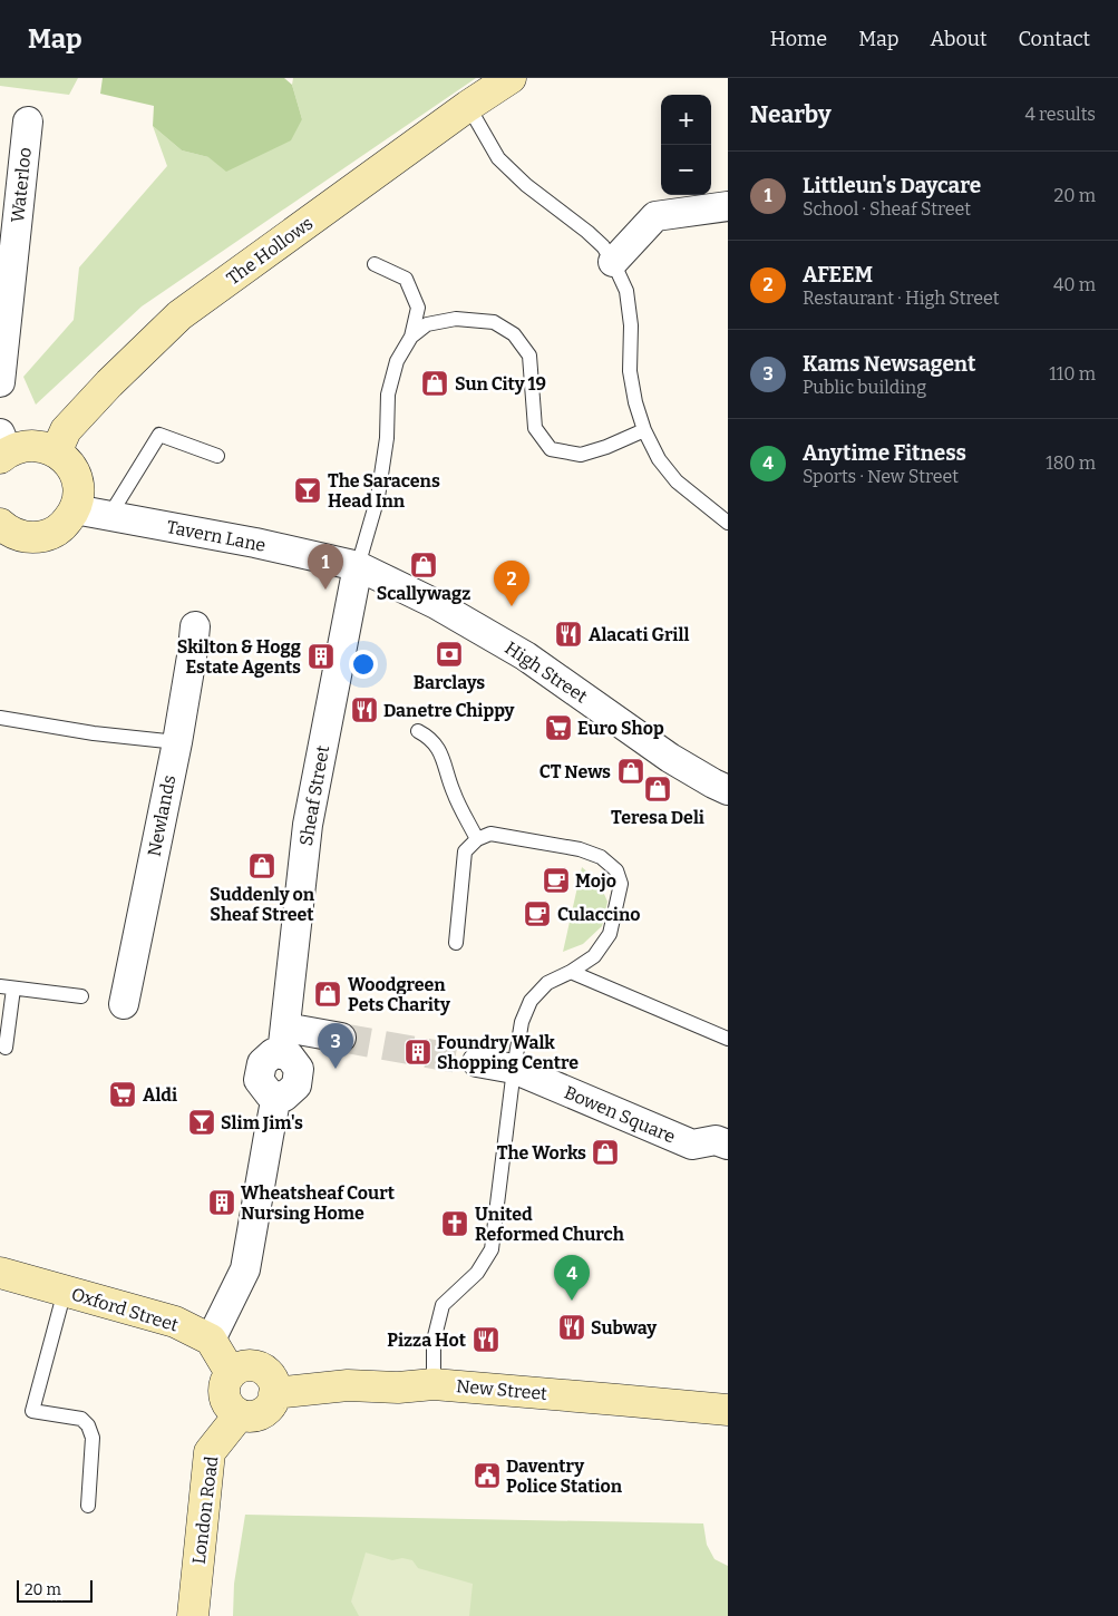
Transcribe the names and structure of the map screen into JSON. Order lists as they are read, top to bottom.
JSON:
{
  "streets": {
    "main road": [
      "The Hollows",
      "Oxford Street",
      "New Street",
      "London Road"
    ],
    "street": [
      "Waterloo",
      "Tavern Lane",
      "High Street",
      "Sheaf Street",
      "Newlands",
      "Bowen Square"
    ]
  },
  "crossings": [
    ["Tavern Lane", "High Street"],
    ["Tavern Lane", "Sheaf Street"],
    ["High Street", "Sheaf Street"],
    ["New Street", "London Road"]
  ],
  "places": {
    "shop": [
      "Sun City 19",
      "Scallywagz",
      "CT News",
      "Teresa Deli",
      "Suddenly on Sheaf Street",
      "Woodgreen Pets Charity",
      "The Works"
    ],
    "bar": ["The Saracens Head Inn", "Slim Jim's"],
    "restaurant": [
      "Alacati Grill",
      "Danetre Chippy",
      "Subway",
      "Pizza Hot"
    ],
    "bank": ["Barclays"],
    "building": ["Skilton & Hogg Estate Agents", "Foundry Walk Shopping Centre", "Wheatsheaf Court Nursing Home"],
    "supermarket": ["Euro Shop", "Aldi"],
    "cafe": ["Mojo", "Culaccino"],
    "church": ["United Reformed Church"],
    "public building": ["Daventry Police Station"]
  },
  "scale_bar": "20 m",
  "page": {
    "header": "Map",
    "nav": [
      "Home",
      "Map",
      "About",
      "Contact"
    ],
    "heading": ["Nearby", "4 results"],
    "map_buttons": ["+", "−"],
    "list": [
      {
        "mark": "1",
        "name": "Littleun's Daycare",
        "note": "School · Sheaf Street",
        "value": "20 m"
      },
      {
        "mark": "2",
        "name": "AFEEM",
        "note": "Restaurant · High Street",
        "value": "40 m"
      },
      {
        "mark": "3",
        "name": "Kams Newsagent",
        "note": "Public building",
        "value": "110 m"
      },
      {
        "mark": "4",
        "name": "Anytime Fitness",
        "note": "Sports · New Street",
        "value": "180 m"
      }
    ],
    "pins": [
      "1",
      "2",
      "3",
      "4"
    ],
    "scale": "20 m"
  }
}
